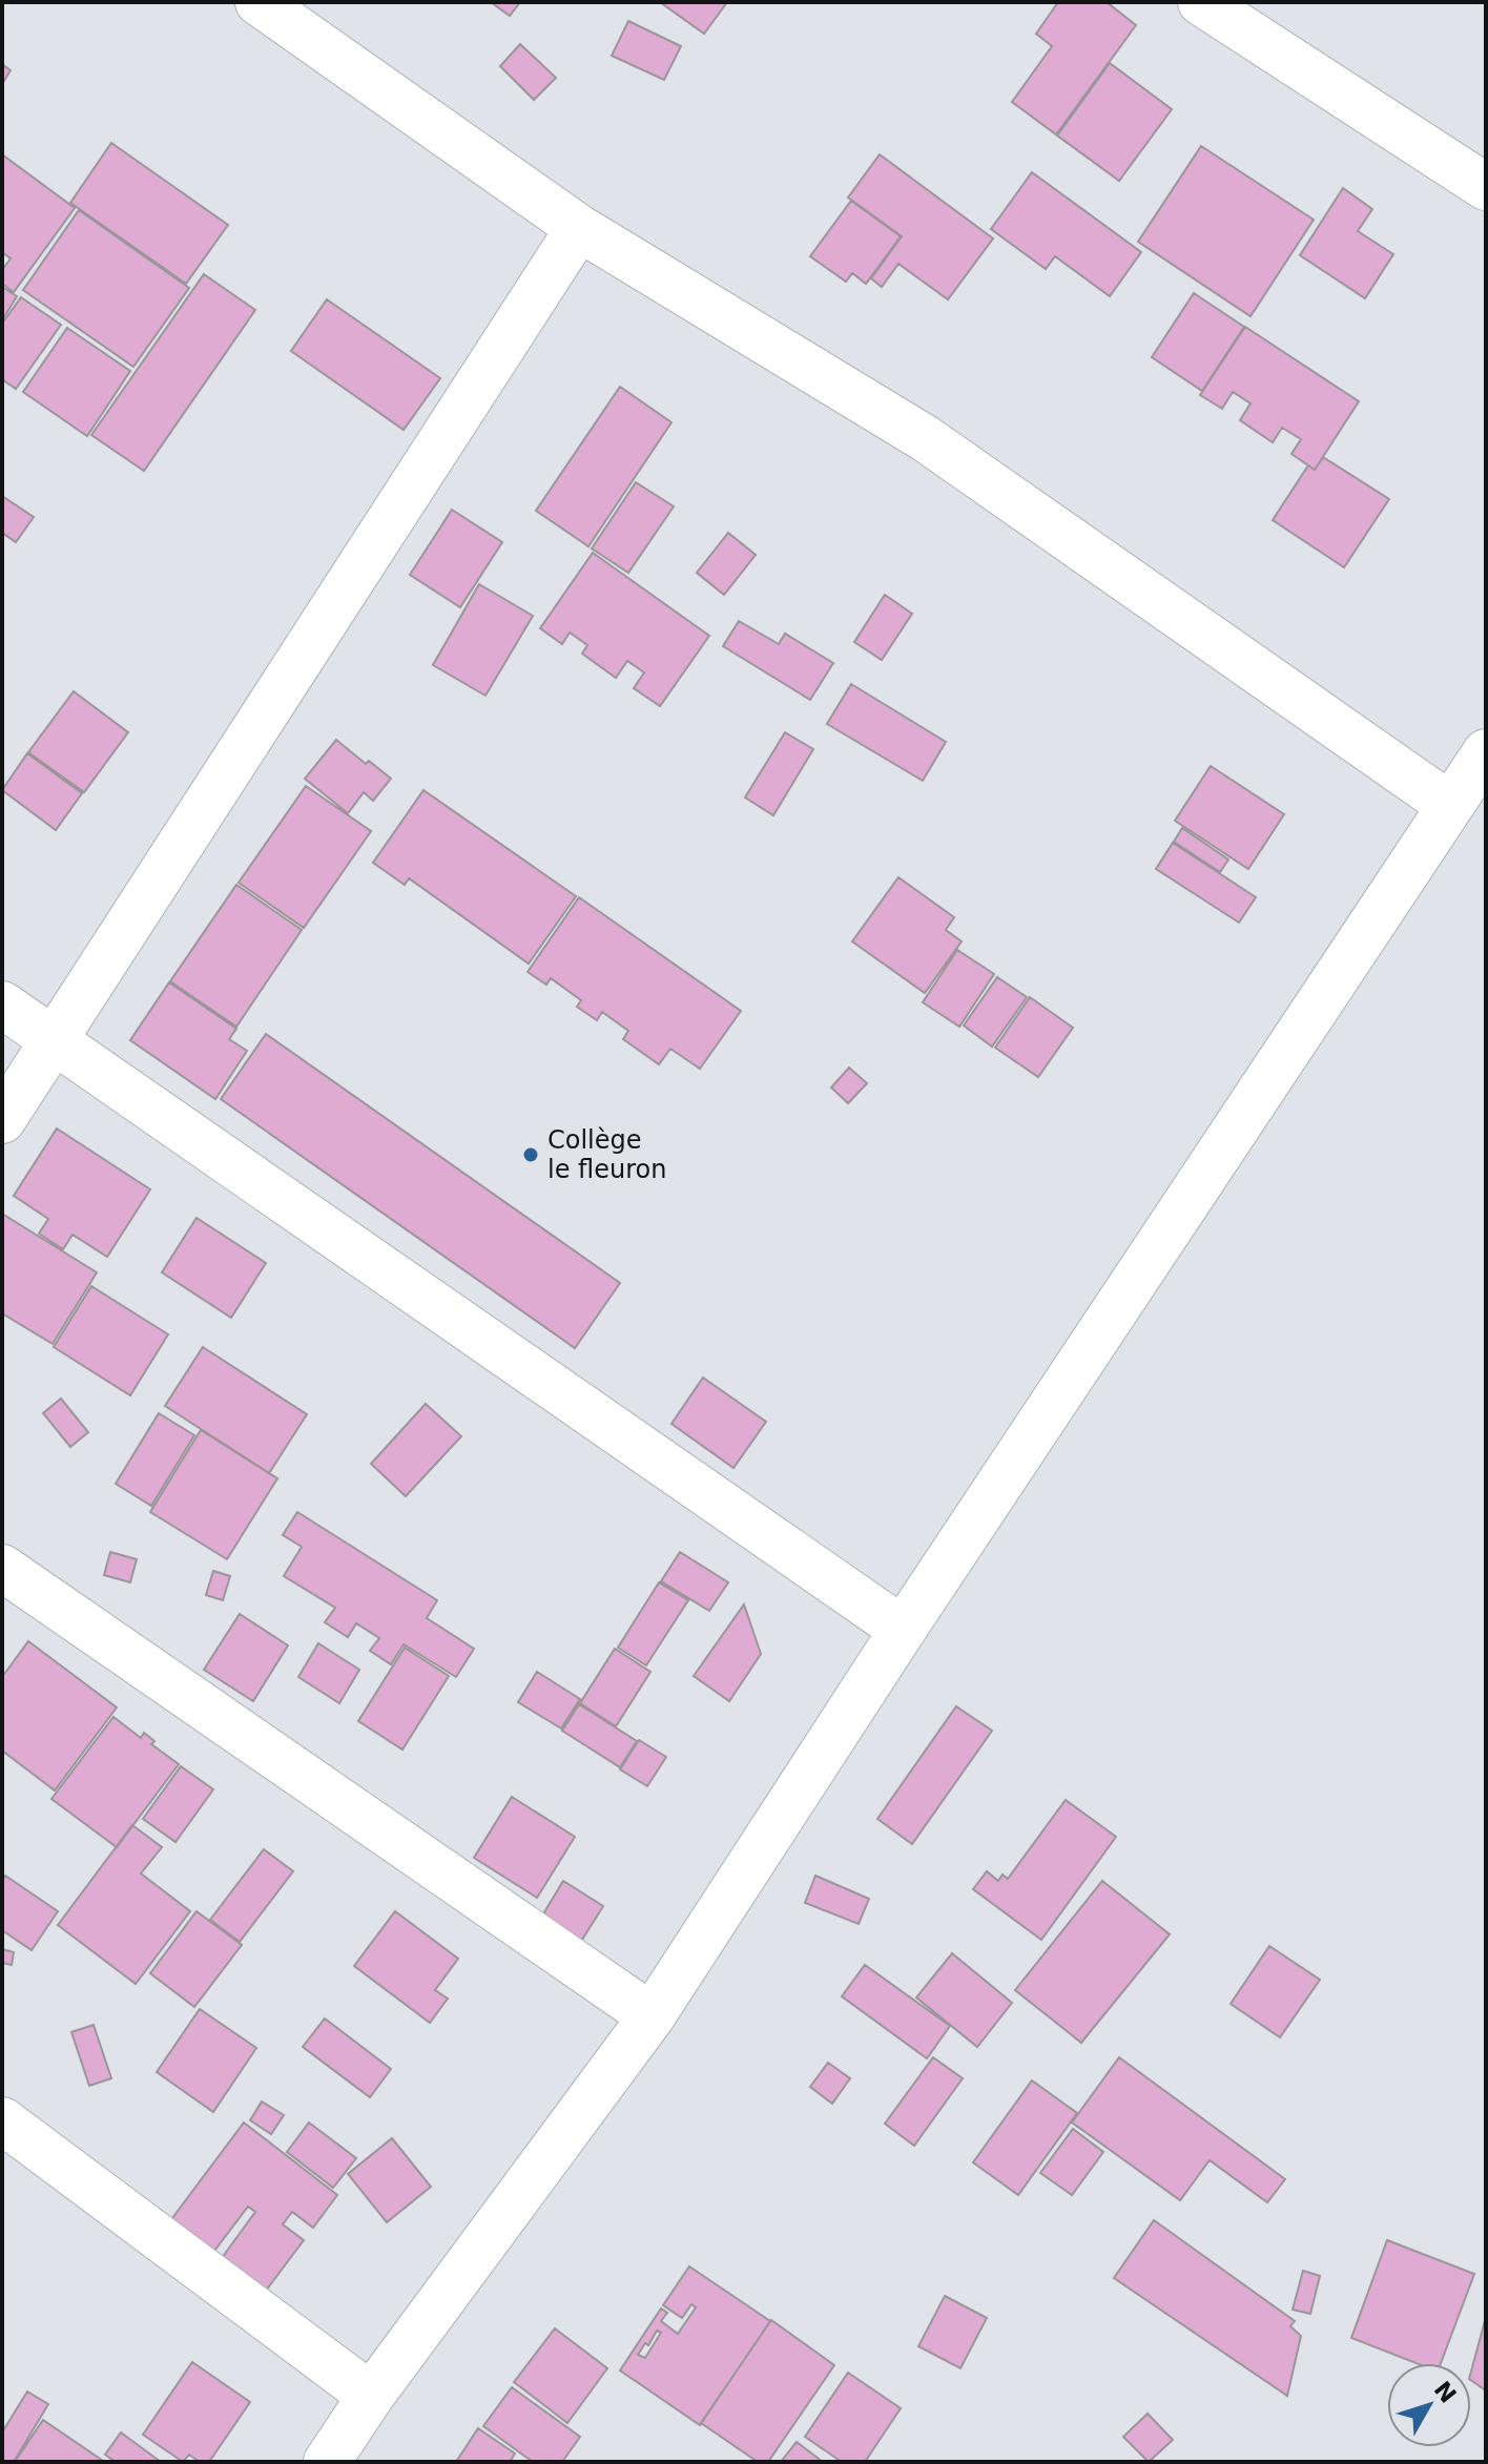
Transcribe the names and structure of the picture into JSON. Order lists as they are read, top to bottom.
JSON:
{
  "places": ["Collège le fleuron"],
  "north": "top right"
}
